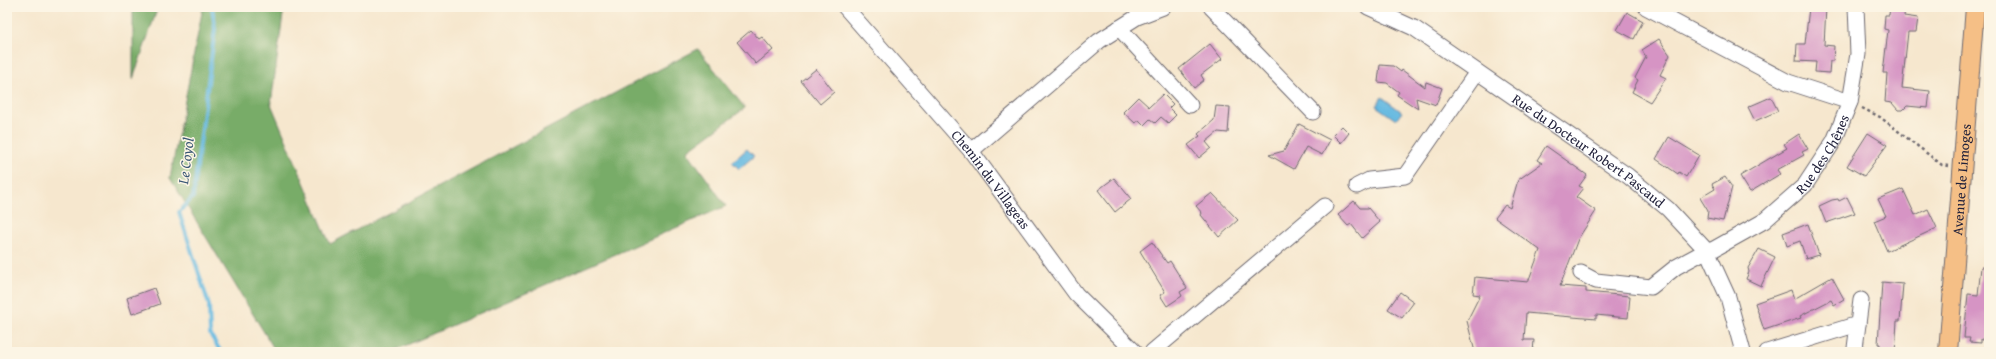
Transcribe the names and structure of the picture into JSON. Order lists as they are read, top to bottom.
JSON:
{
  "streets": {
    "main road": ["Avenue de Limoges"],
    "street": ["Rue du Docteur Robert Pascaud", "Rue des Chênes", "Chemin du Villageas"]
  },
  "crossings": [
    ["Rue du Docteur Robert Pascaud", "Rue des Chênes"]
  ],
  "water": ["Le Coyol"]
}
